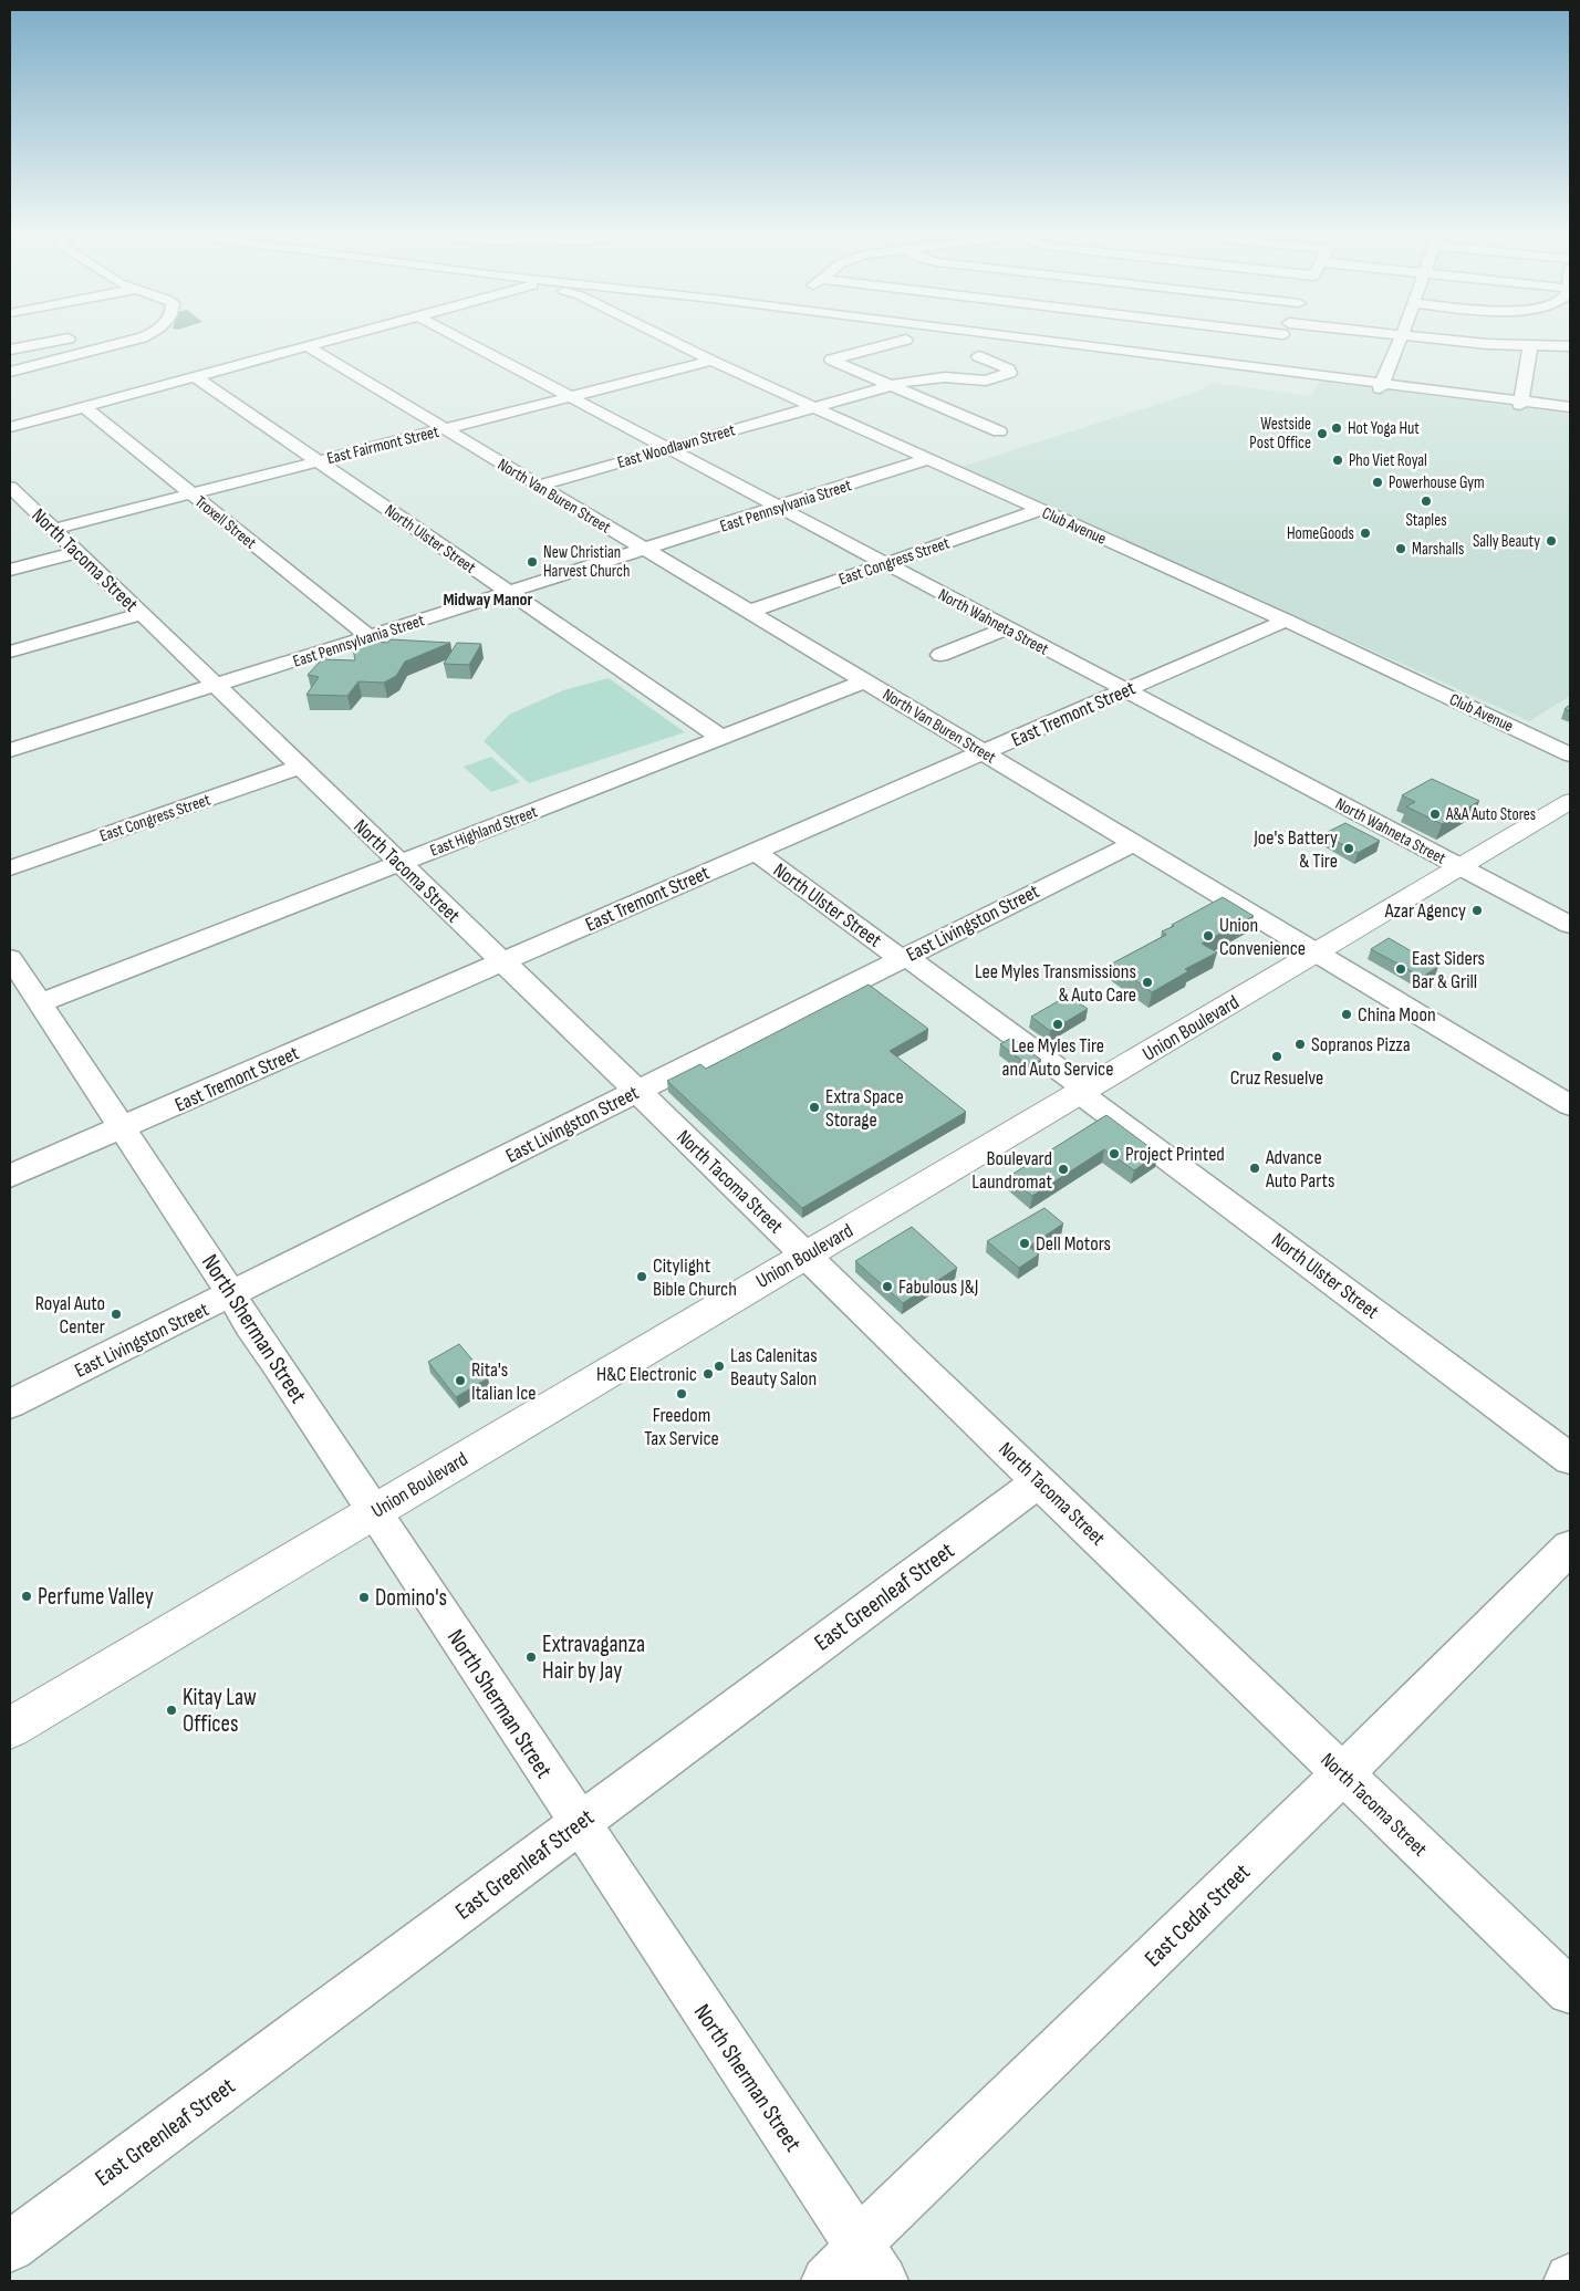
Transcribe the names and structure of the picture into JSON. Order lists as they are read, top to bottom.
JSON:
{
  "streets": {
    "main road": ["Union Boulevard"],
    "street": [
      "East Fairmont Street",
      "East Woodlawn Street",
      "North Van Buren Street",
      "East Pennsylvania Street",
      "Troxell Street",
      "Club Avenue",
      "North Ulster Street",
      "North Tacoma Street",
      "East Congress Street",
      "North Wahneta Street",
      "East Tremont Street",
      "East Highland Street",
      "East Livingston Street",
      "North Sherman Street",
      "East Greenleaf Street",
      "East Cedar Street"
    ]
  },
  "crossings": [
    ["East Fairmont Street", "North Van Buren Street"],
    ["East Fairmont Street", "Troxell Street"],
    ["East Fairmont Street", "Club Avenue"],
    ["East Fairmont Street", "North Ulster Street"],
    ["East Fairmont Street", "North Tacoma Street"],
    ["East Fairmont Street", "North Wahneta Street"],
    ["East Woodlawn Street", "North Van Buren Street"],
    ["East Woodlawn Street", "Club Avenue"],
    ["East Woodlawn Street", "North Wahneta Street"],
    ["North Van Buren Street", "East Pennsylvania Street"],
    ["North Van Buren Street", "East Congress Street"],
    ["North Van Buren Street", "East Tremont Street"],
    ["North Van Buren Street", "East Highland Street"],
    ["North Van Buren Street", "East Livingston Street"],
    ["North Van Buren Street", "Union Boulevard"],
    ["East Pennsylvania Street", "Troxell Street"],
    ["East Pennsylvania Street", "Club Avenue"],
    ["East Pennsylvania Street", "North Ulster Street"],
    ["East Pennsylvania Street", "North Tacoma Street"],
    ["East Pennsylvania Street", "North Wahneta Street"],
    ["Club Avenue", "East Congress Street"],
    ["Club Avenue", "East Tremont Street"],
    ["North Ulster Street", "East Tremont Street"],
    ["North Ulster Street", "East Highland Street"],
    ["North Ulster Street", "East Livingston Street"],
    ["North Ulster Street", "Union Boulevard"],
    ["North Tacoma Street", "East Congress Street"],
    ["North Tacoma Street", "East Tremont Street"],
    ["North Tacoma Street", "East Highland Street"],
    ["North Tacoma Street", "East Livingston Street"],
    ["North Tacoma Street", "Union Boulevard"],
    ["North Tacoma Street", "East Greenleaf Street"],
    ["North Tacoma Street", "East Cedar Street"],
    ["East Congress Street", "North Wahneta Street"],
    ["North Wahneta Street", "East Tremont Street"],
    ["North Wahneta Street", "Union Boulevard"],
    ["East Tremont Street", "North Sherman Street"],
    ["East Highland Street", "North Sherman Street"],
    ["East Livingston Street", "North Sherman Street"],
    ["Union Boulevard", "North Sherman Street"],
    ["North Sherman Street", "East Greenleaf Street"],
    ["North Sherman Street", "East Cedar Street"]
  ],
  "districts": ["Midway Manor"],
  "places": [
    "Hot Yoga Hut",
    "Westside Post Office",
    "Pho Viet Royal",
    "Powerhouse Gym",
    "Staples",
    "HomeGoods",
    "Sally Beauty",
    "Marshalls",
    "New Christian Harvest Church",
    "A&A Auto Stores",
    "Joe's Battery & Tire",
    "Azar Agency",
    "Union Convenience",
    "East Siders Bar & Grill",
    "Lee Myles Transmissions & Auto Care",
    "China Moon",
    "Lee Myles Tire and Auto Service",
    "Sopranos Pizza",
    "Cruz Resuelve",
    "Extra Space Storage",
    "Project Printed",
    "Advance Auto Parts",
    "Boulevard Laundromat",
    "Dell Motors",
    "Citylight Bible Church",
    "Fabulous J&J",
    "Royal Auto Center",
    "Las Calenitas Beauty Salon",
    "H&C Electronic",
    "Rita's Italian Ice",
    "Freedom Tax Service",
    "Perfume Valley",
    "Domino's",
    "Extravaganza Hair by Jay",
    "Kitay Law Offices"
  ]
}
